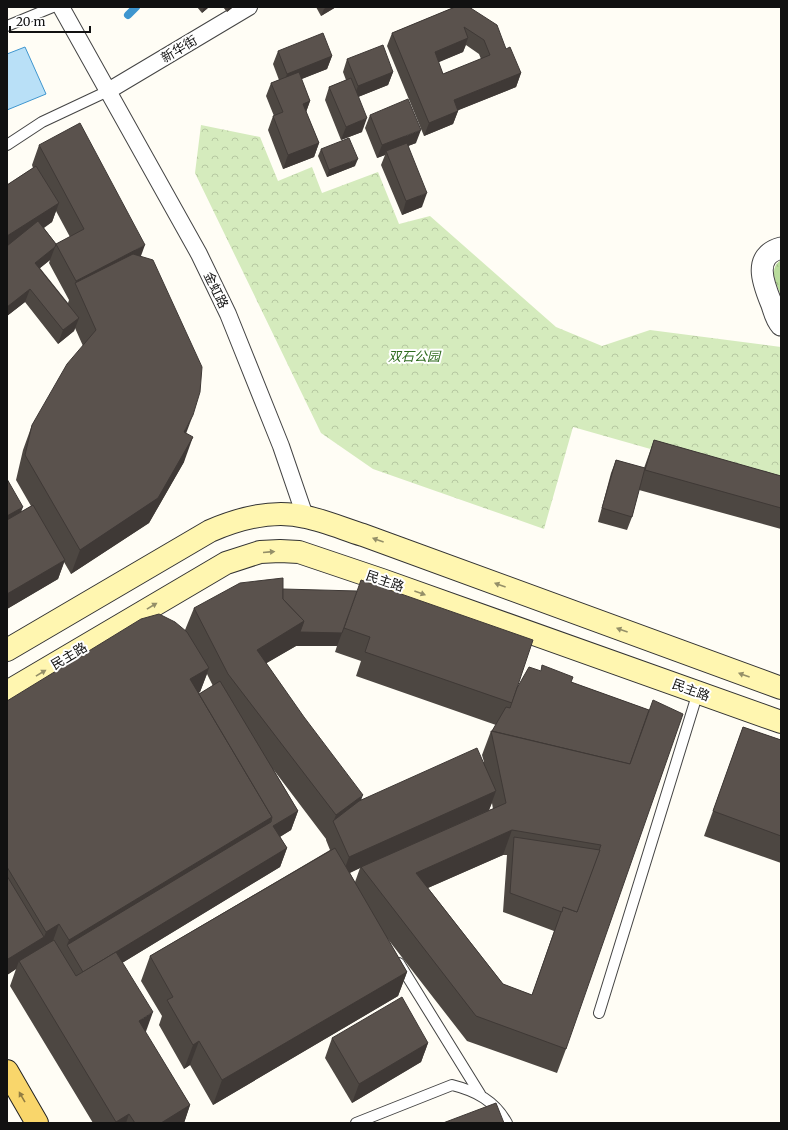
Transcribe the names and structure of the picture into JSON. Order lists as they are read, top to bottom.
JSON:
{
  "streets": {
    "main road": ["民主路"],
    "street": ["新华街", "金虹路"]
  },
  "crossings": [
    ["新华街", "金虹路"]
  ],
  "parks": ["双石公园"],
  "scale_bar": "20 m"
}
